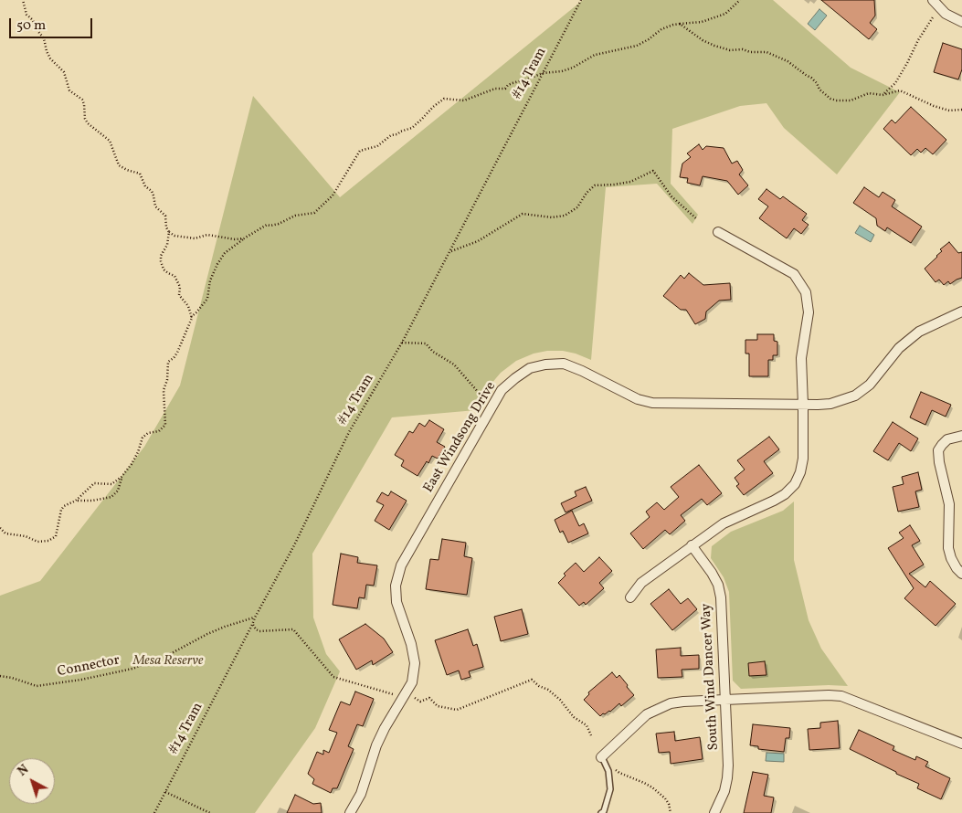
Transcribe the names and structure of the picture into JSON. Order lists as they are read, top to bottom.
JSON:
{
  "streets": {
    "street": ["East Windsong Drive", "South Wind Dancer Way"],
    "path": ["#14 Tram", "Connector"]
  },
  "crossings": [
    ["#14 Tram", "Connector"]
  ],
  "parks": ["Mesa Reserve"],
  "scale_bar": "50 m",
  "north": "top left"
}
